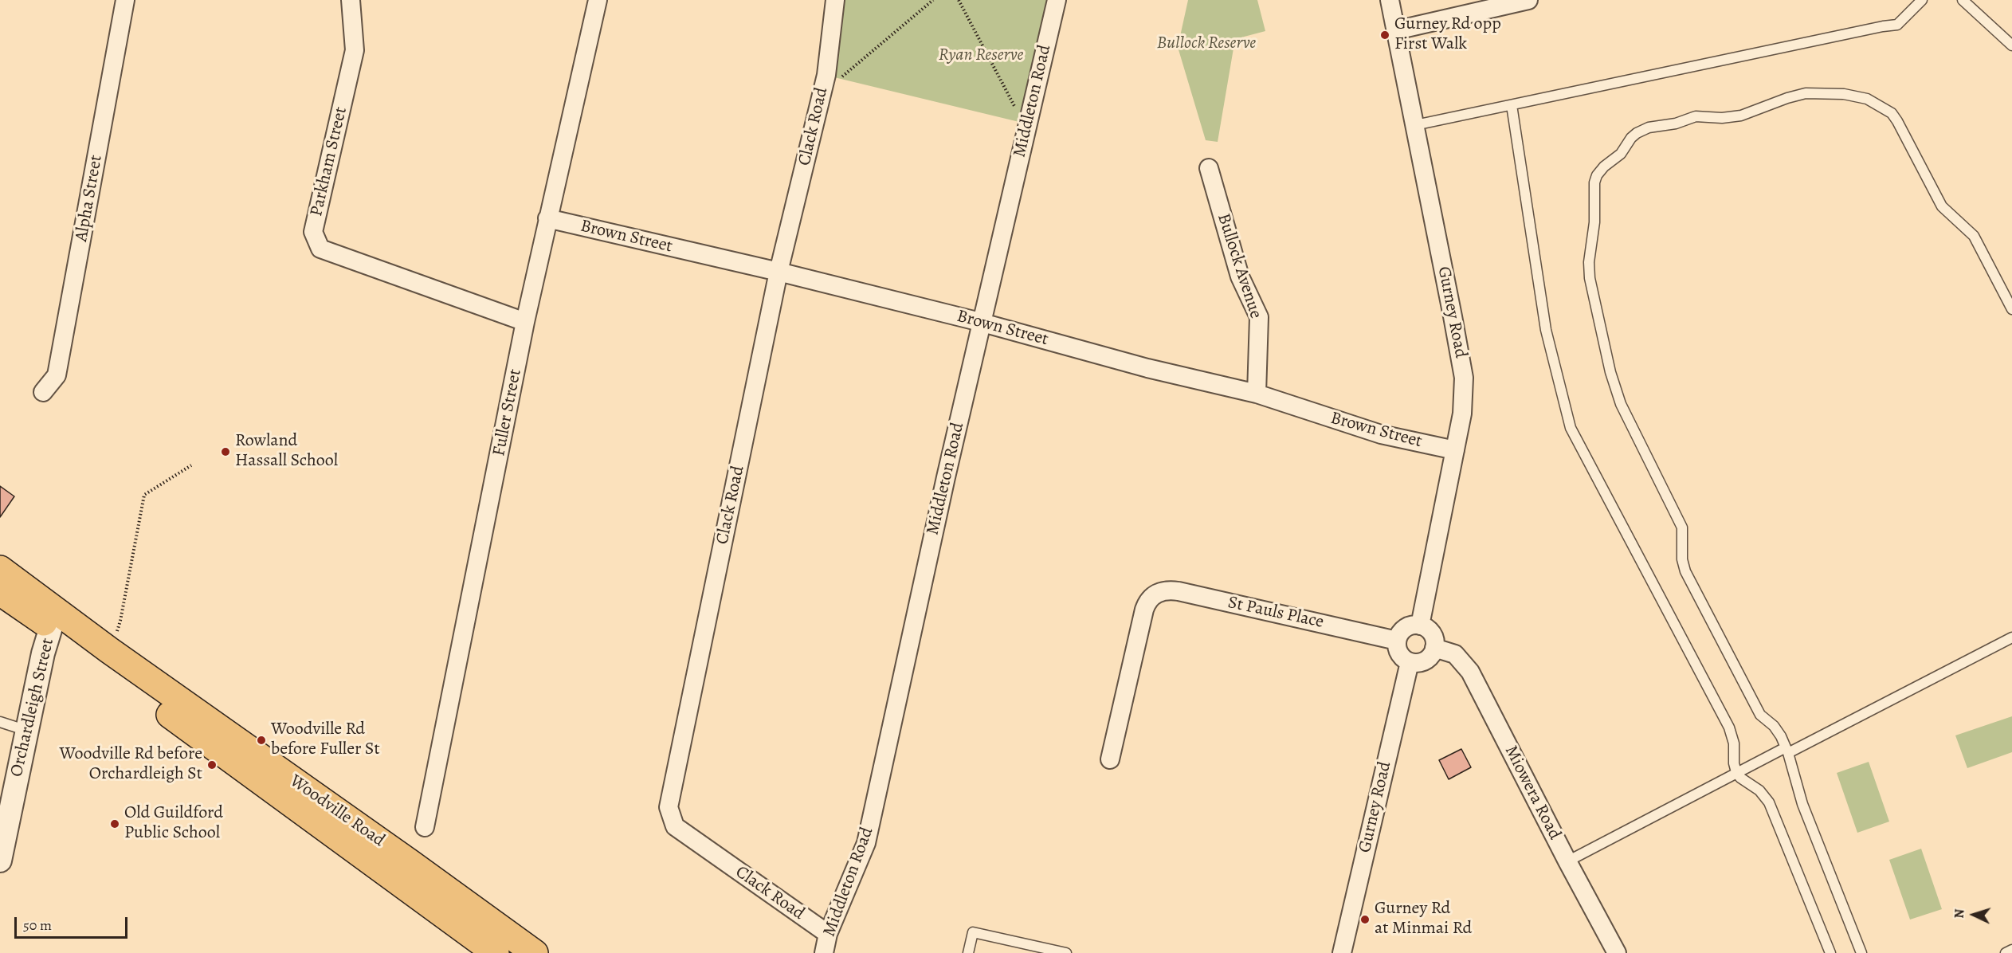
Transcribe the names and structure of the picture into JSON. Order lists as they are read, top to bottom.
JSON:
{
  "streets": {
    "main road": ["Woodville Road"],
    "street": [
      "Middleton Road",
      "Clack Road",
      "Parkham Street",
      "Alpha Street",
      "Brown Street",
      "Bullock Avenue",
      "Gurney Road",
      "Fuller Street",
      "St Pauls Place",
      "Orchardleigh Street",
      "Miowera Road"
    ]
  },
  "crossings": [
    ["Middleton Road", "Clack Road"],
    ["Middleton Road", "Brown Street"],
    ["Clack Road", "Brown Street"],
    ["Parkham Street", "Fuller Street"],
    ["Brown Street", "Bullock Avenue"],
    ["Brown Street", "Gurney Road"],
    ["Brown Street", "Fuller Street"],
    ["Gurney Road", "St Pauls Place"],
    ["Gurney Road", "Miowera Road"],
    ["St Pauls Place", "Miowera Road"],
    ["Orchardleigh Street", "Woodville Road"]
  ],
  "parks": ["Bullock Reserve", "Ryan Reserve"],
  "places": [
    "Gurney Rd opp First Walk",
    "Rowland Hassall School",
    "Woodville Rd before Fuller St",
    "Woodville Rd before Orchardleigh St",
    "Old Guildford Public School",
    "Gurney Rd at Minmai Rd"
  ],
  "scale_bar": "50 m",
  "north": "left"
}
